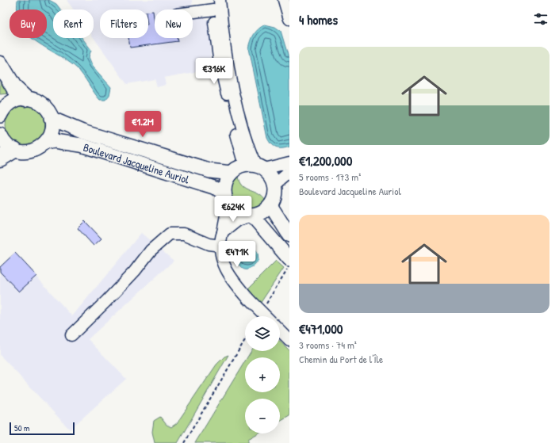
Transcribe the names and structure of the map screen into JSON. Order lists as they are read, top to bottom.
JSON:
{
  "streets": {
    "main road": ["Boulevard Jacqueline Auriol"]
  },
  "scale_bar": "50 m",
  "page": {
    "heading": "4 homes",
    "chip": [
      "Buy",
      "Rent",
      "Filters",
      "New"
    ],
    "list": [
      {
        "name": "€1,200,000",
        "note": "5 rooms · 173 m² · Boulevard Jacqueline Auriol"
      },
      {
        "name": "€471,000",
        "note": "3 rooms · 74 m² · Chemin du Port de l'Île"
      }
    ],
    "price": [
      "€316K",
      "€1.2M",
      "€624K",
      "€471K"
    ],
    "map_buttons": ["+", "−"],
    "scale": "50 m"
  }
}
